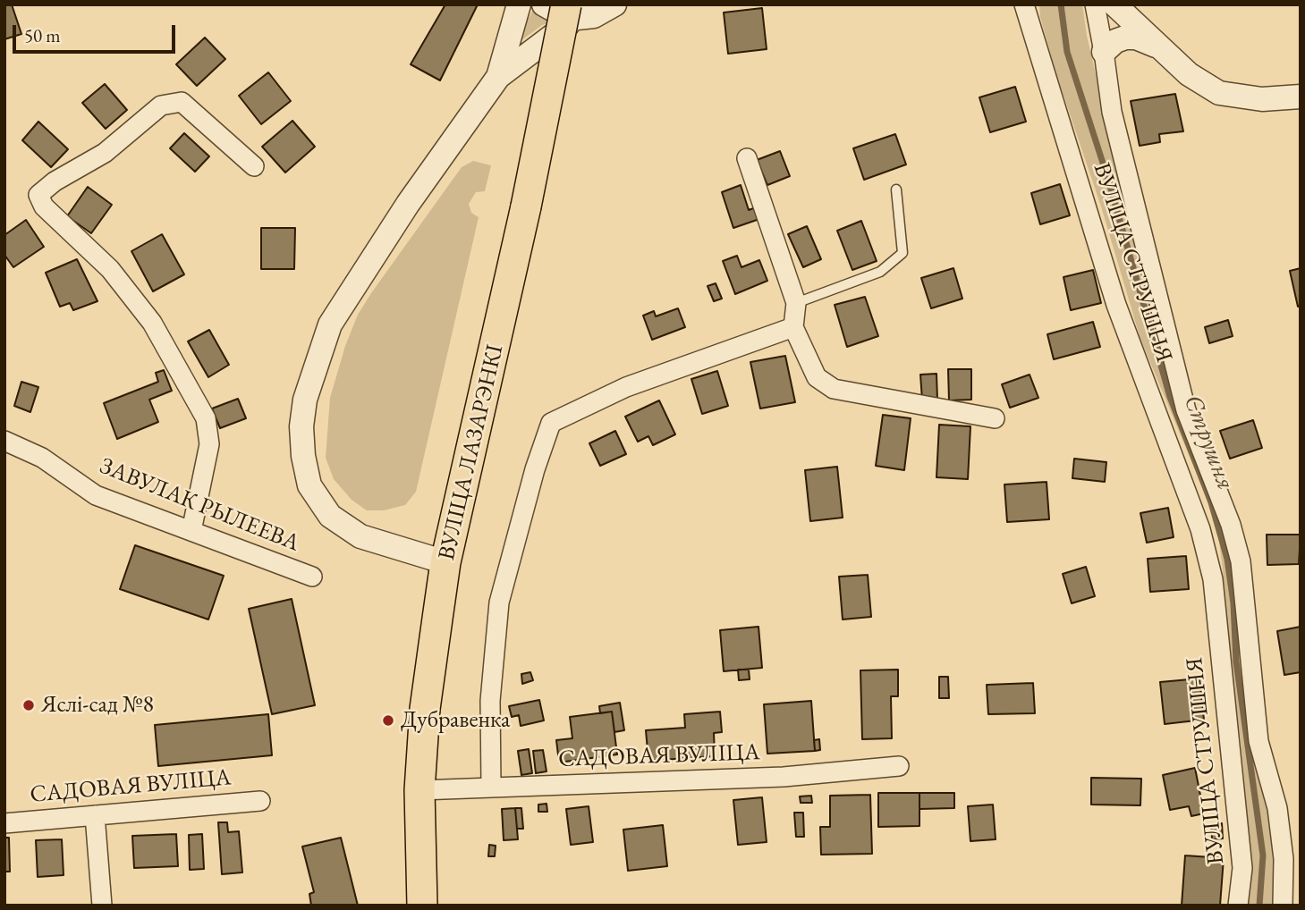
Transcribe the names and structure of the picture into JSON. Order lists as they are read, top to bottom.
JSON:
{
  "streets": {
    "main road": ["ВУЛІЦА ЛАЗАРЭНКІ"],
    "street": ["ВУЛІЦА СТРУШНЯ", "ЗАВУЛАК РЫЛЕЕВА", "САДОВАЯ ВУЛІЦА"]
  },
  "crossings": [
    ["ВУЛІЦА ЛАЗАРЭНКІ", "САДОВАЯ ВУЛІЦА"]
  ],
  "water": ["Струшня"],
  "places": ["Яслі-сад №8", "Дубравенка"],
  "scale_bar": "50 m"
}
